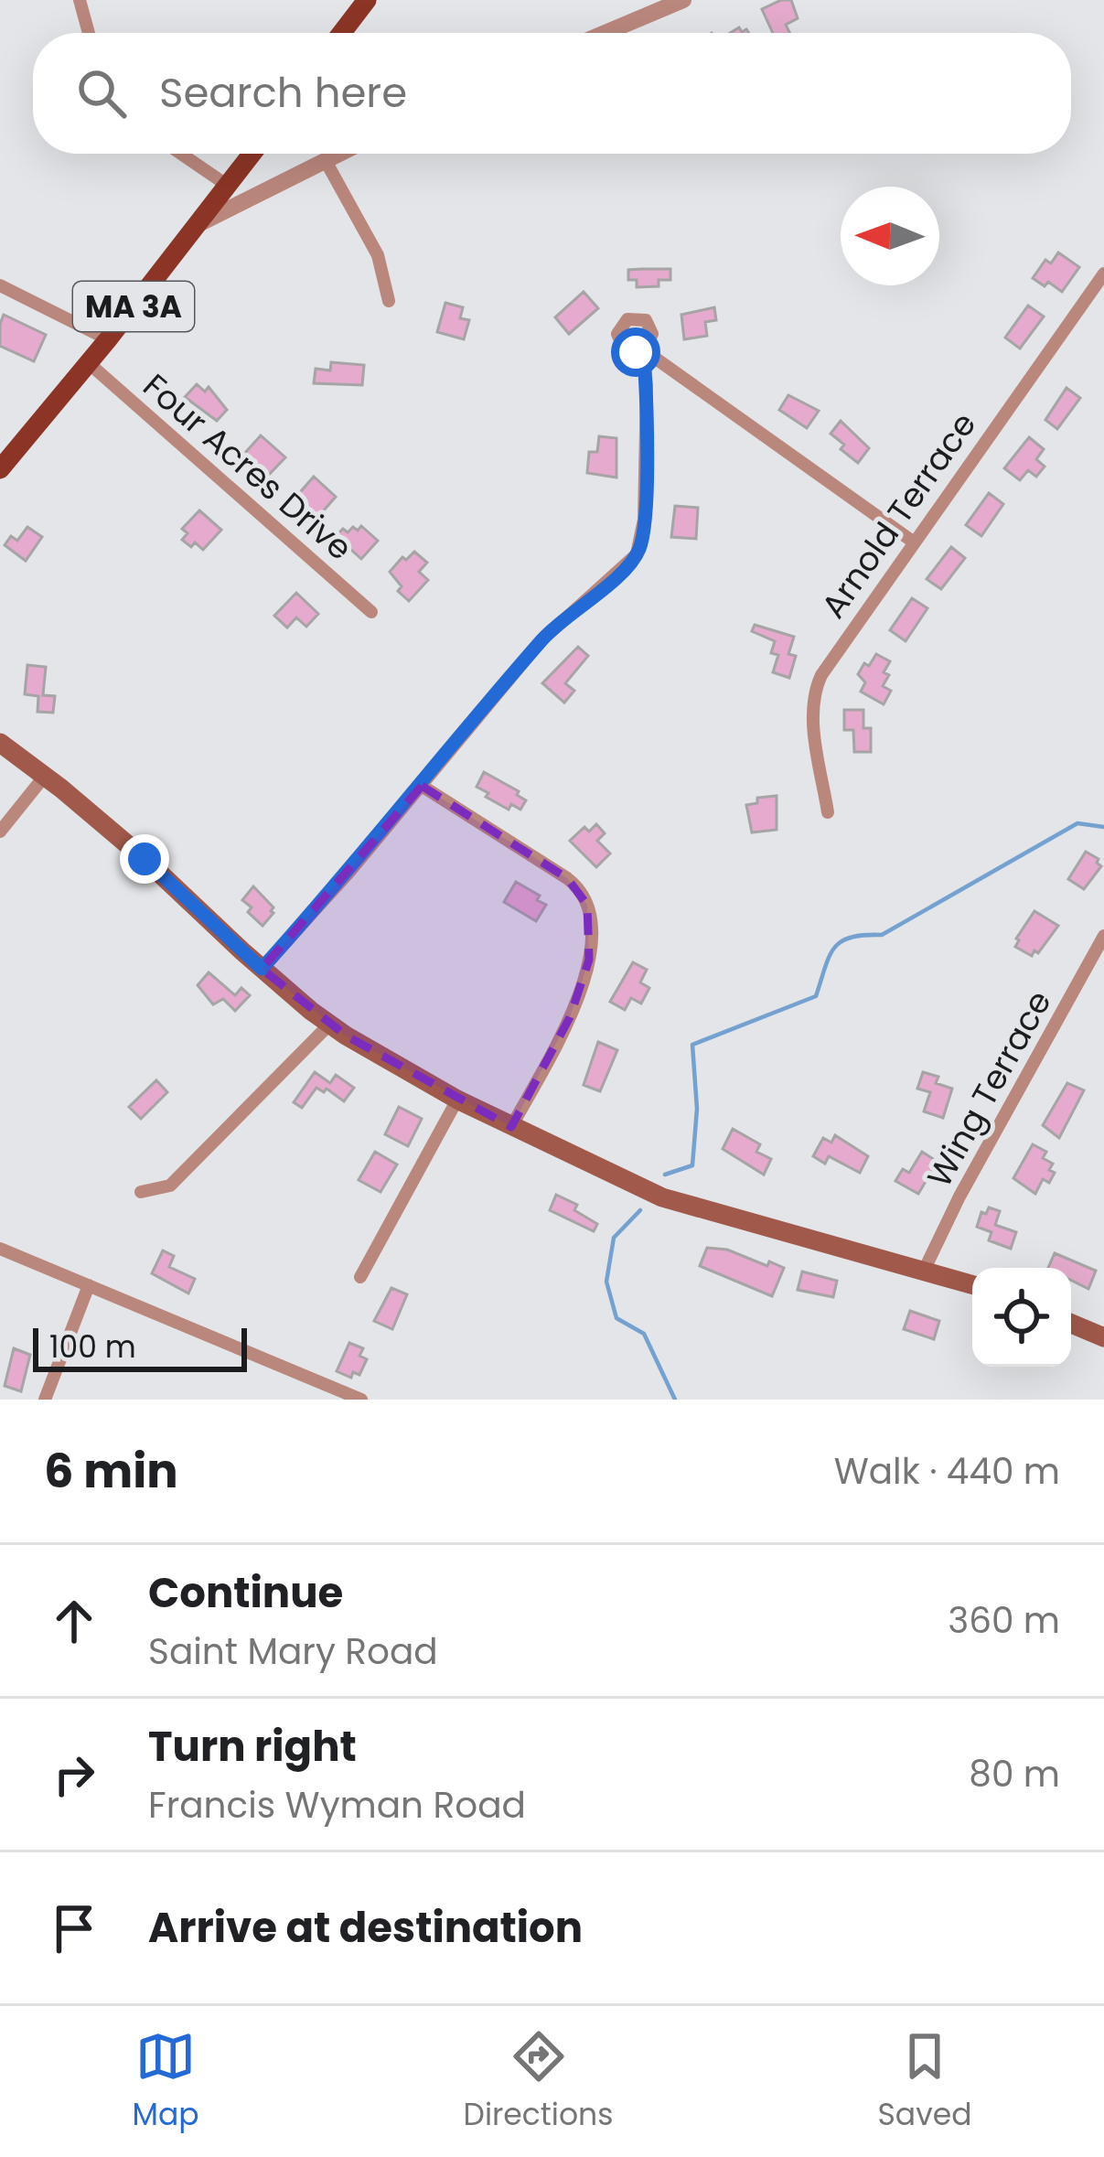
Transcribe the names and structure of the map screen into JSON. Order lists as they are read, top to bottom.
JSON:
{
  "streets": {
    "main road": ["MA 3A"],
    "street": ["Four Acres Drive", "Arnold Terrace", "Wing Terrace"]
  },
  "crossings": [
    ["MA 3A", "Four Acres Drive"]
  ],
  "scale_bar": "100 m",
  "north": "left",
  "page": {
    "search": "Search here",
    "scale": "100 m",
    "heading": ["6 min", "Walk · 440 m"],
    "list": [
      ["Continue", "Saint Mary Road", "360 m"],
      ["Turn right", "Francis Wyman Road", "80 m"],
      "Arrive at destination"
    ],
    "nav": ["Map", "Directions", "Saved"]
  }
}
